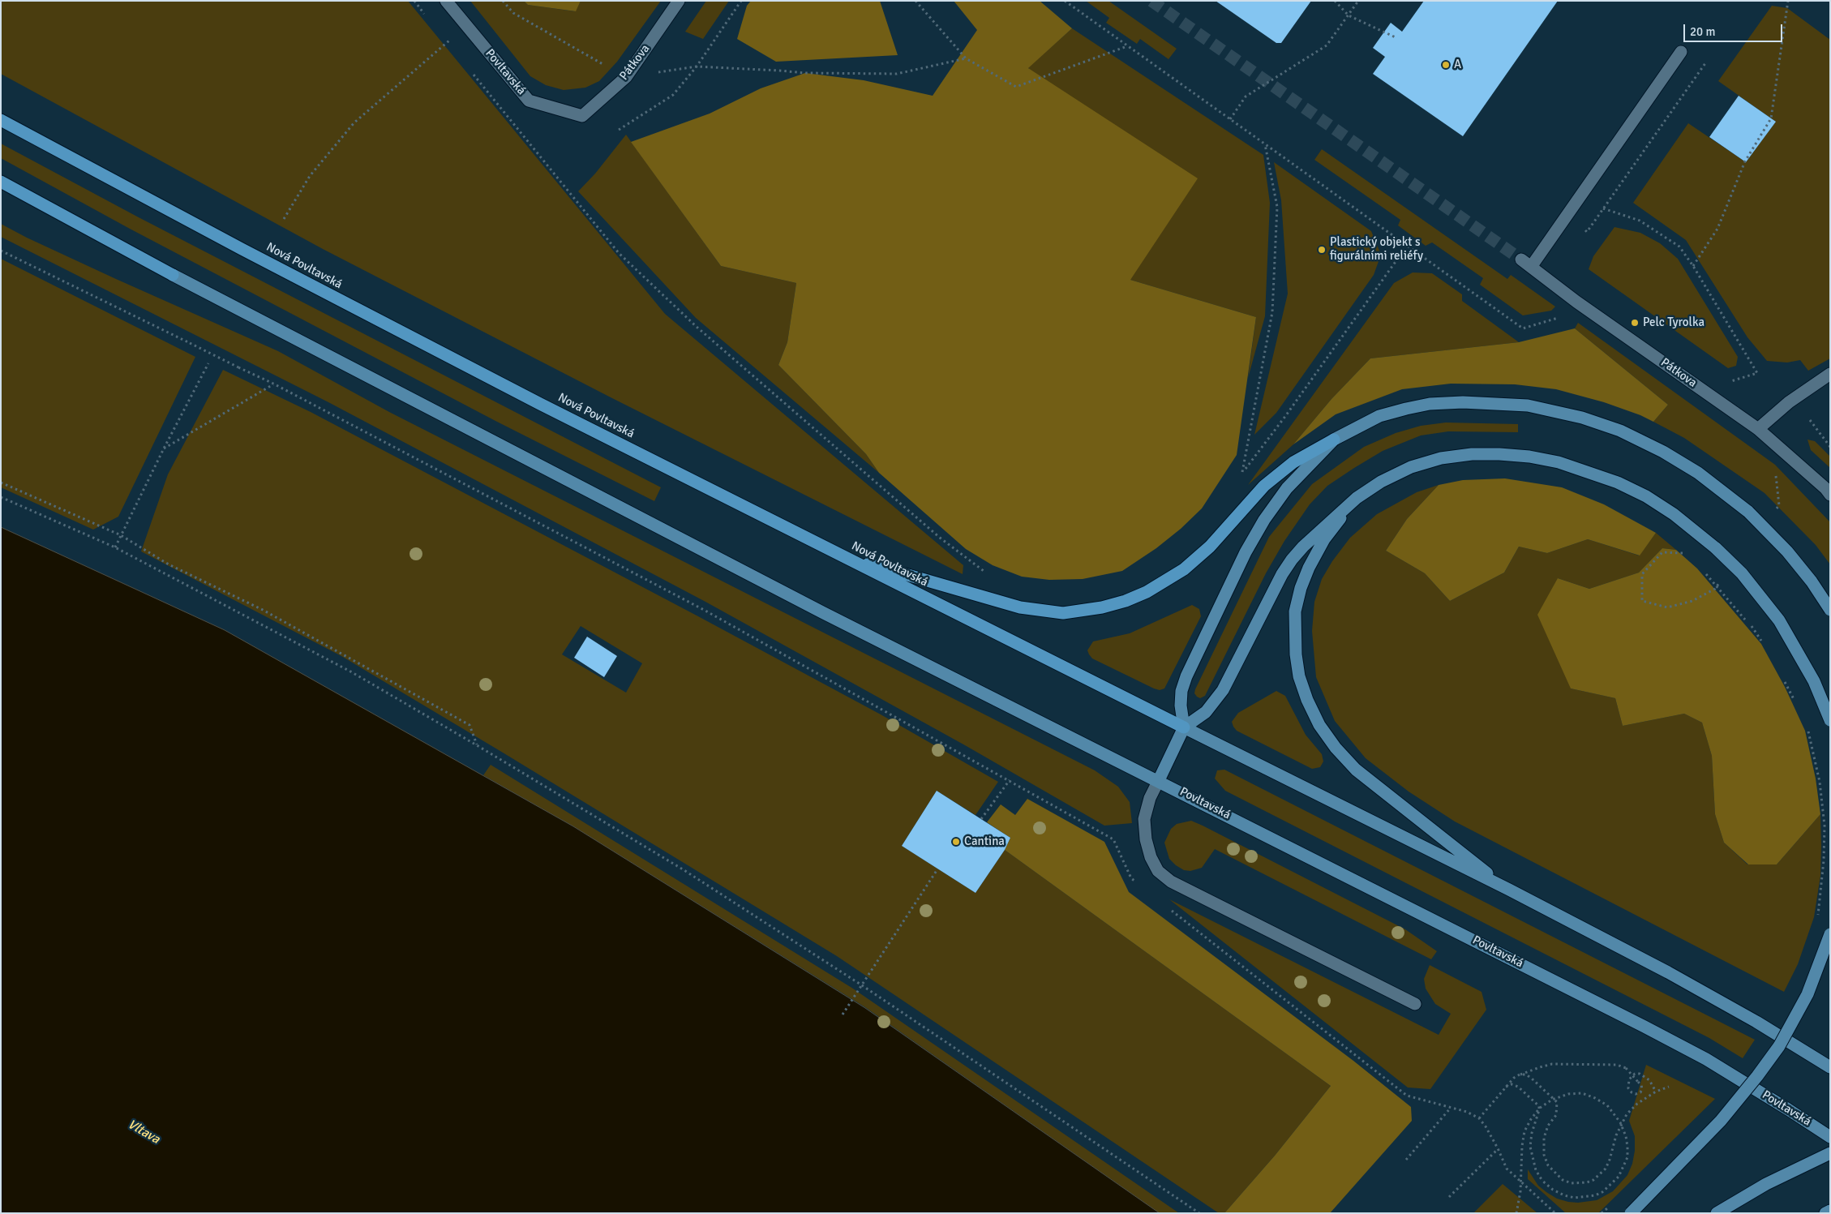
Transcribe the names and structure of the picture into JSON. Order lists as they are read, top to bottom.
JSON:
{
  "streets": {
    "highway": ["Nová Povltavská"],
    "main road": ["Povltavská"],
    "street": ["Pátkova"]
  },
  "crossings": [
    ["Pátkova", "Povltavská"]
  ],
  "water": ["Vltava"],
  "places": [
    "A",
    "Plastický objekt s figurálními reliéfy",
    "Pelc Tyrolka",
    "Cantina"
  ],
  "scale_bar": "20 m"
}
